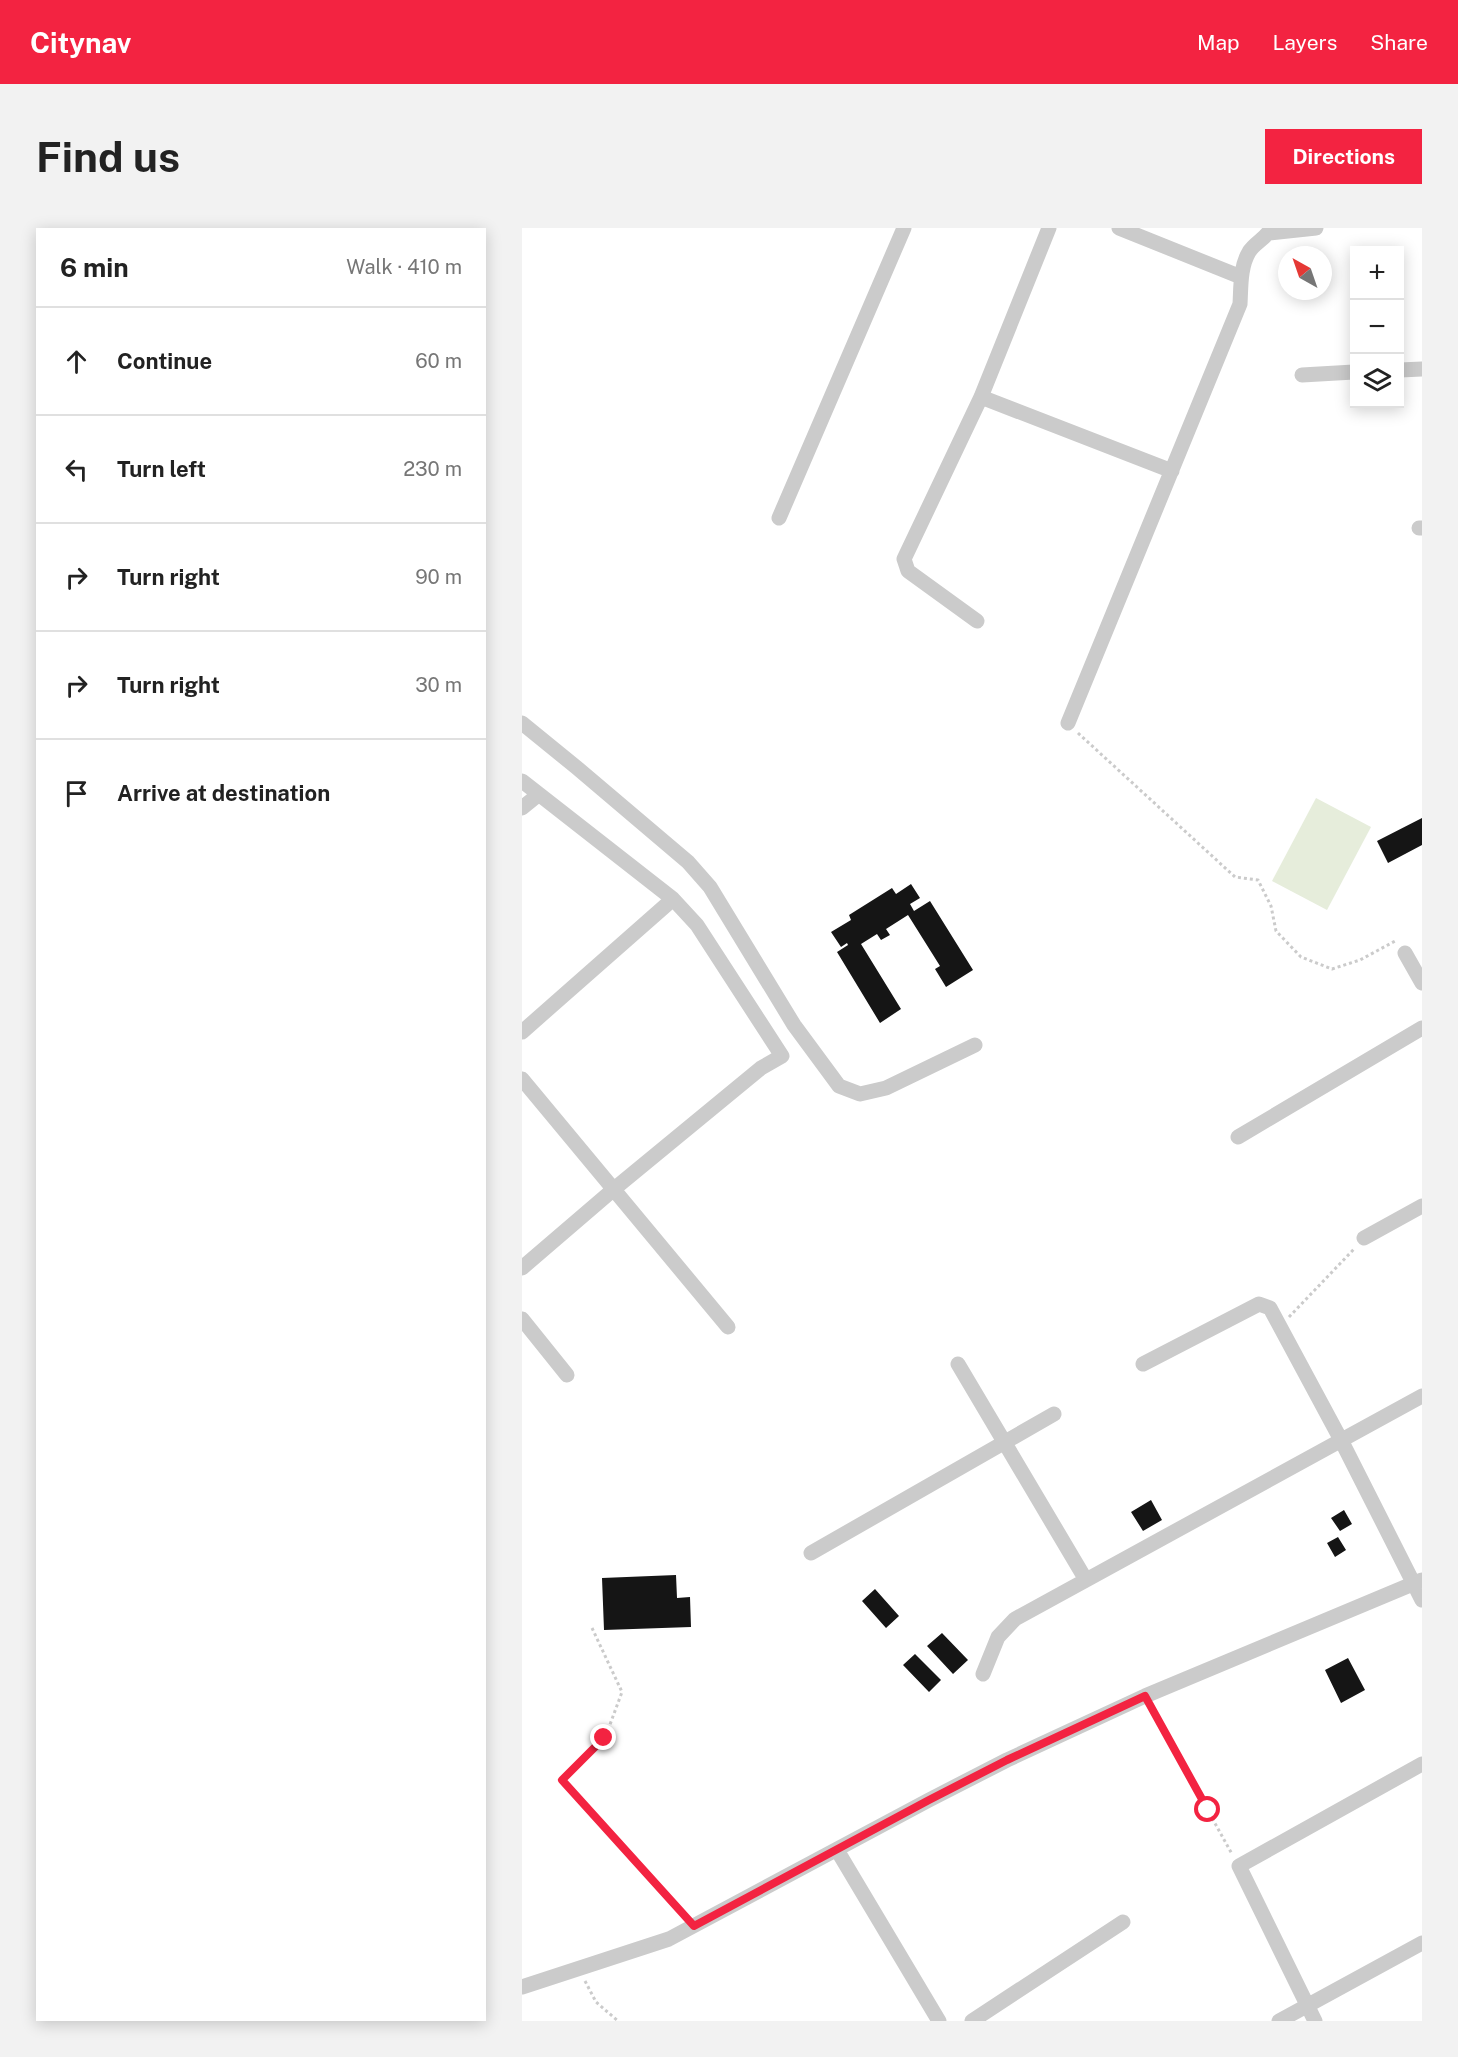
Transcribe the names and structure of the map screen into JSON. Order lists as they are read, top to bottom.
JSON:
{
  "north": "top left",
  "page": {
    "header": "Citynav",
    "nav": ["Map", "Layers", "Share"],
    "buttons": "Directions",
    "title": "Find us",
    "heading": ["6 min", "Walk · 410 m"],
    "map_buttons": ["+", "−"],
    "list": [
      ["Continue", "60 m"],
      ["Turn left", "230 m"],
      ["Turn right", "90 m"],
      ["Turn right", "30 m"],
      "Arrive at destination"
    ]
  }
}
